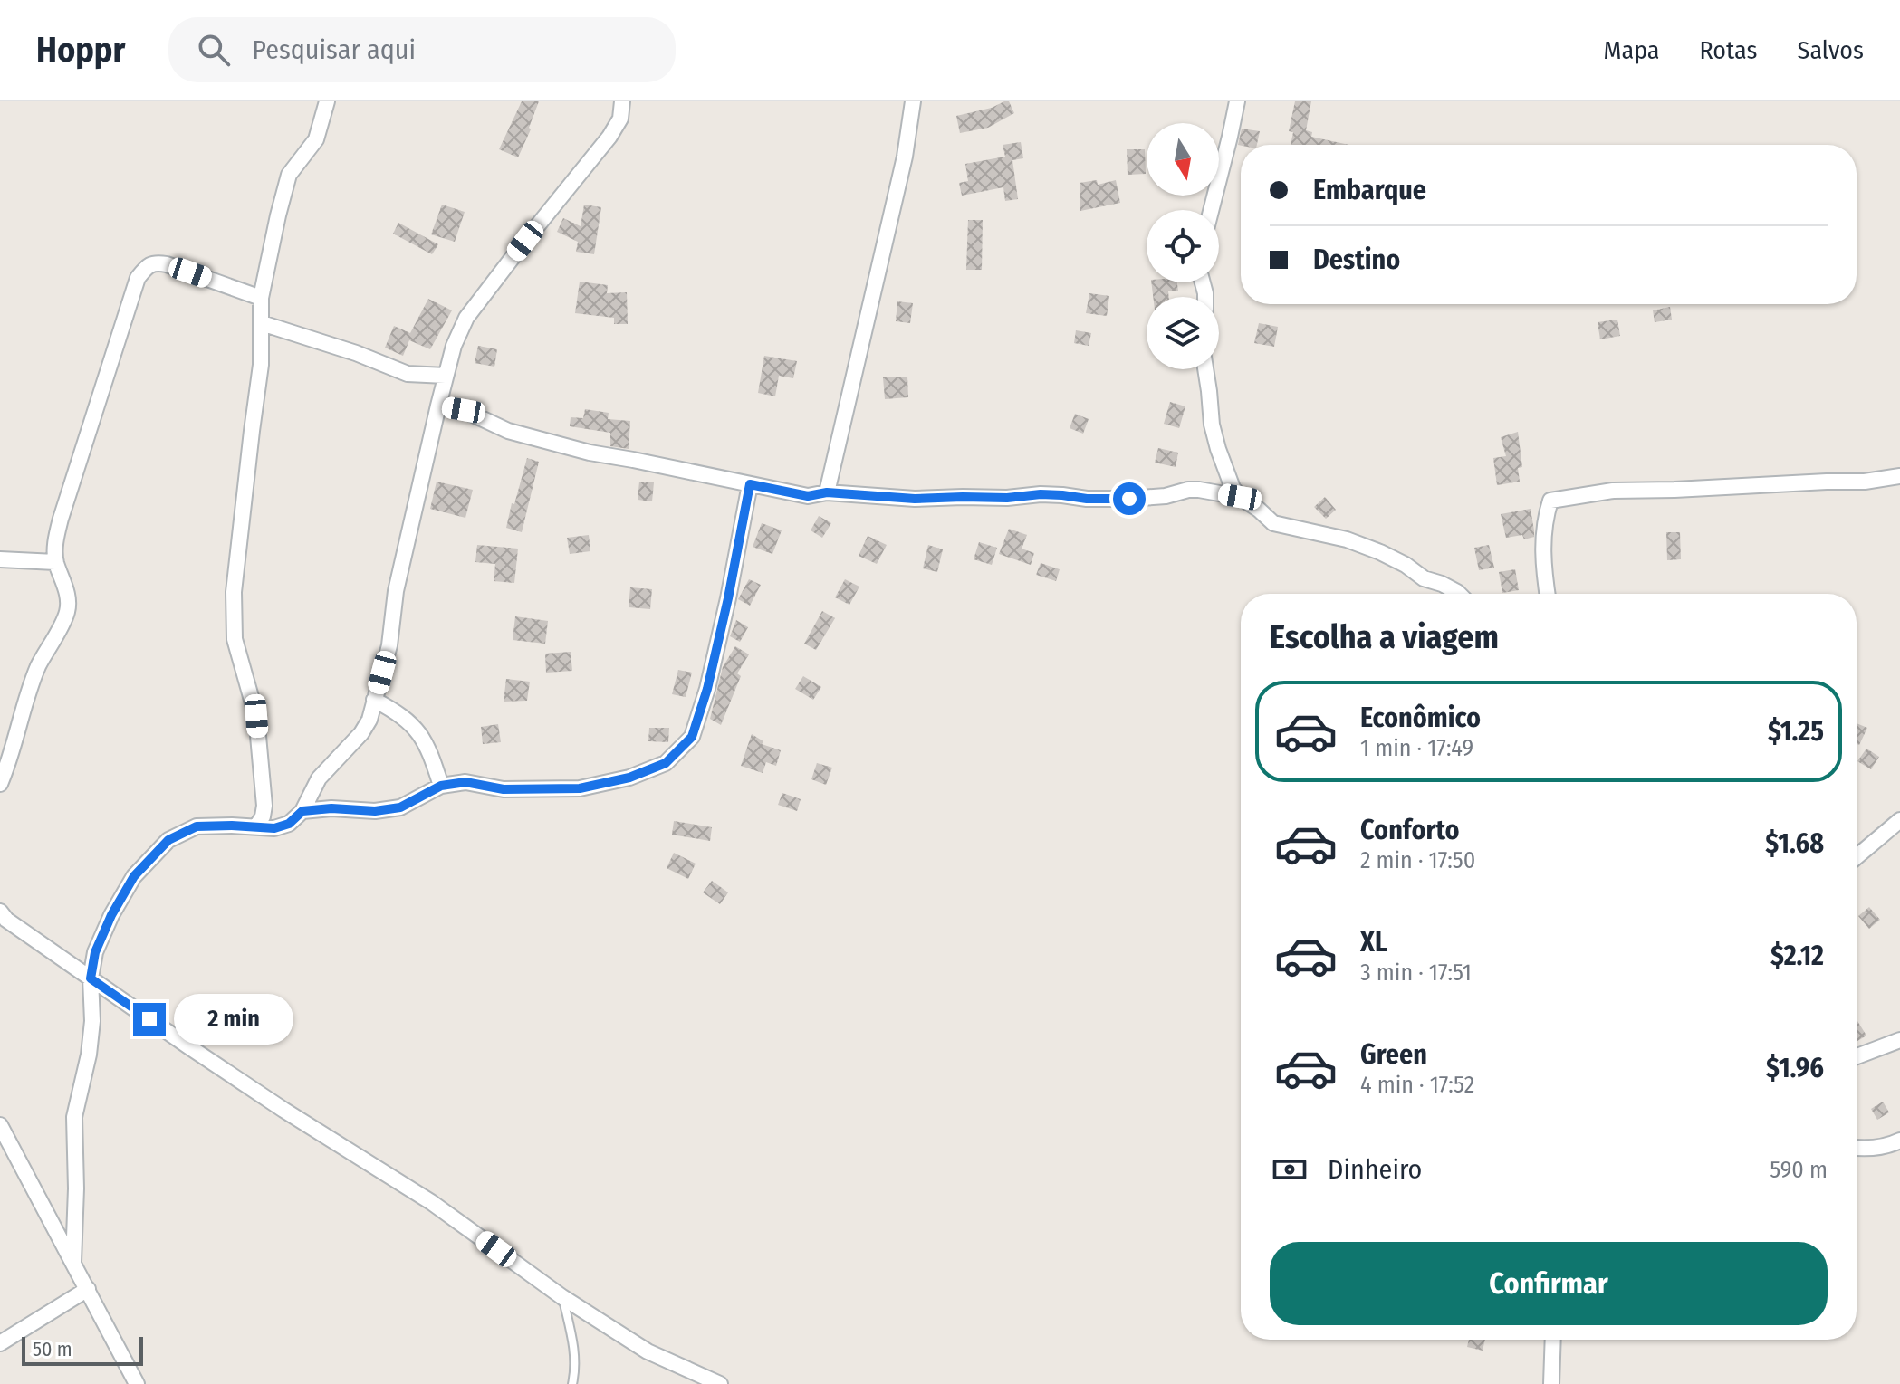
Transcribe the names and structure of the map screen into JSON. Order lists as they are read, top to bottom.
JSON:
{
  "scale_bar": "50 m",
  "north": "bottom",
  "page": {
    "header": "Hoppr",
    "search": "Pesquisar aqui",
    "nav": ["Mapa", "Rotas", "Salvos"],
    "banner": ["Embarque", "Destino"],
    "heading": "Escolha a viagem",
    "list": [
      {
        "name": "Econômico",
        "note": "1 min · 17:49",
        "value": "$1.25"
      },
      {
        "name": "Conforto",
        "note": "2 min · 17:50",
        "value": "$1.68"
      },
      {
        "name": "XL",
        "note": "3 min · 17:51",
        "value": "$2.12"
      },
      {
        "name": "Green",
        "note": "4 min · 17:52",
        "value": "$1.96"
      }
    ],
    "bubble": "2 min",
    "pay": ["Dinheiro", "590 m"],
    "buttons": "Confirmar",
    "scale": "50 m"
  }
}
